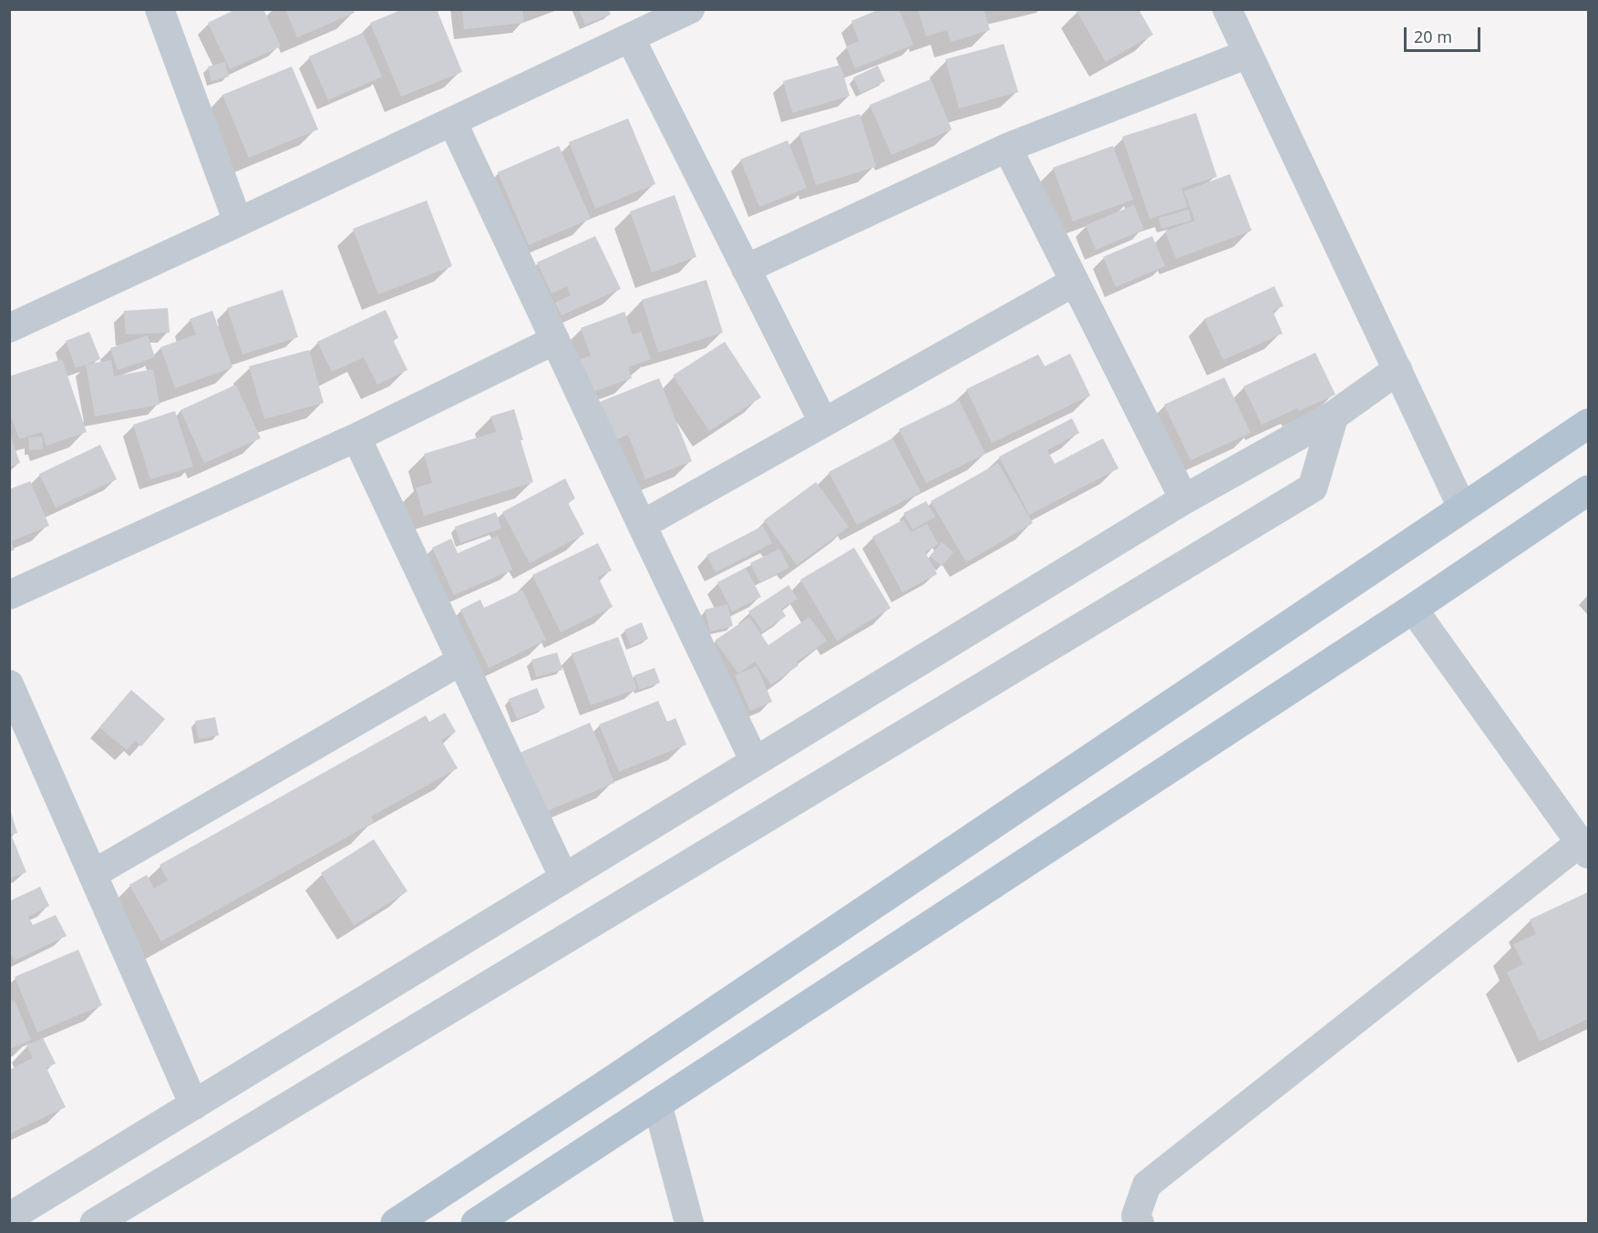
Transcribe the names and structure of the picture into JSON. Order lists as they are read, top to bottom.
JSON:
{
  "scale_bar": "20 m"
}
